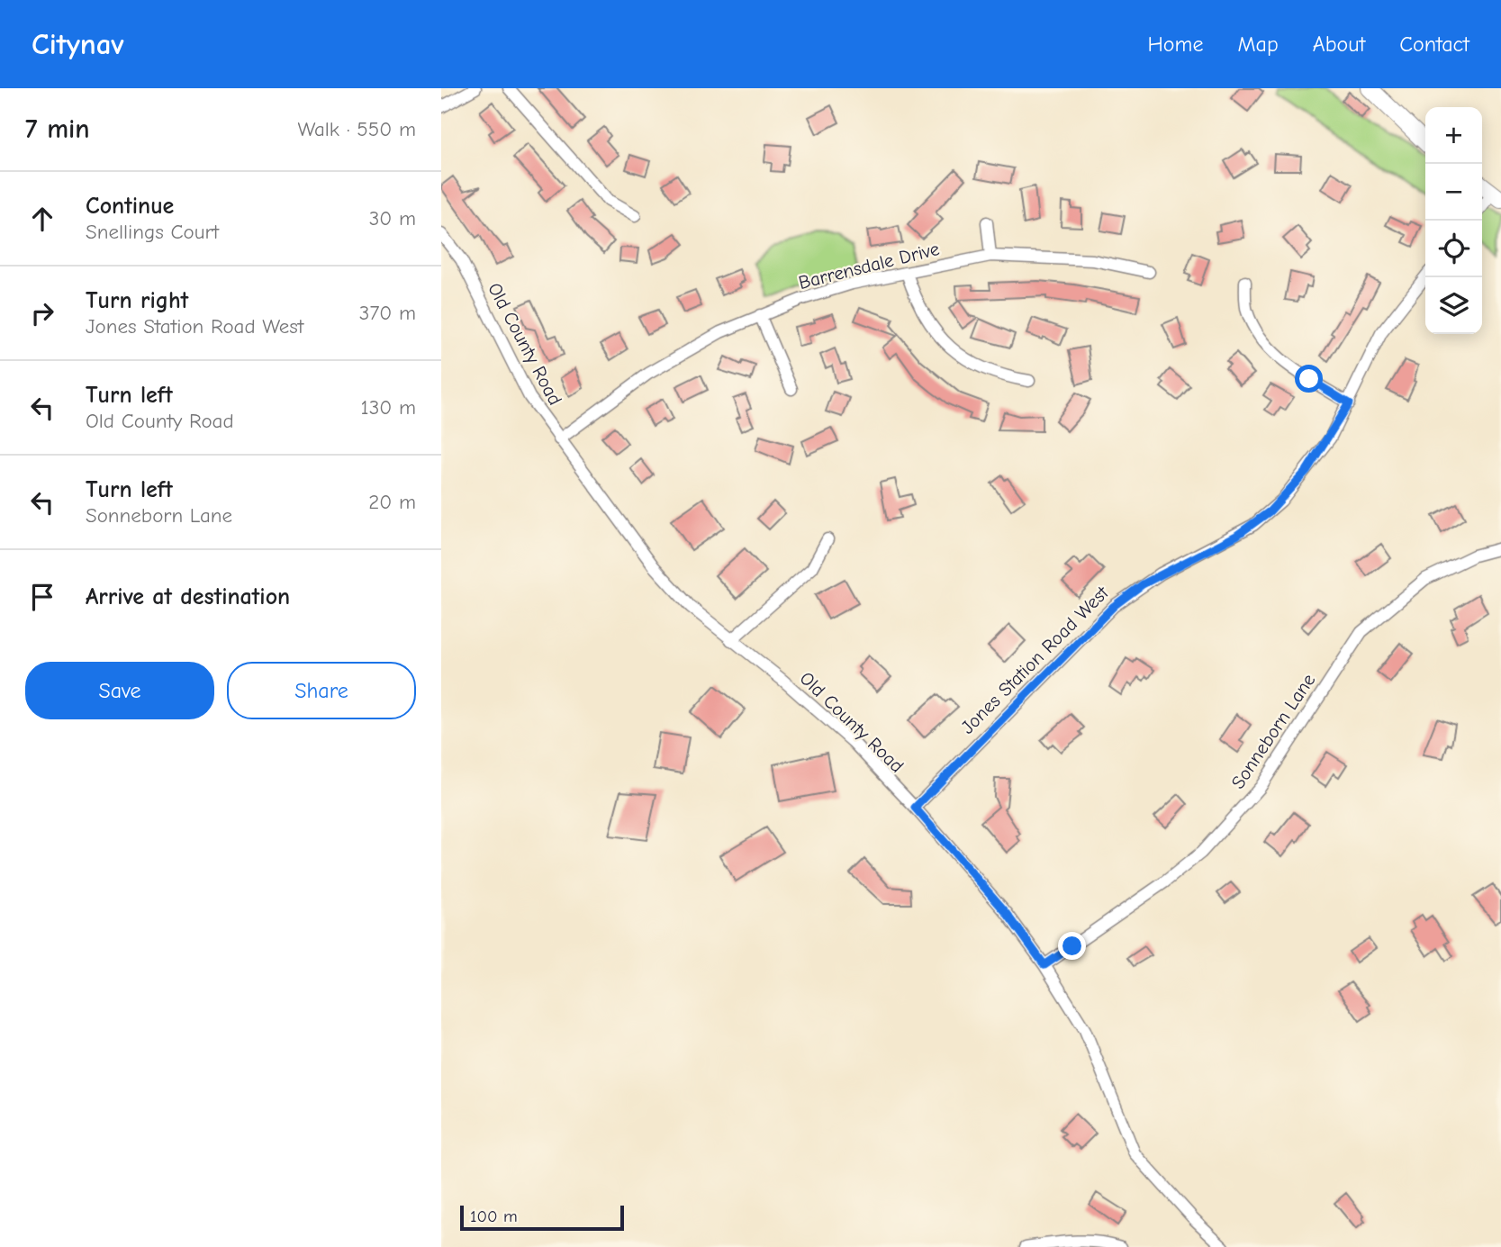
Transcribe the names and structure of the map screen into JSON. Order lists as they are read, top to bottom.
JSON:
{
  "streets": {
    "street": [
      "Barrensdale Drive",
      "Old County Road",
      "Jones Station Road West",
      "Sonneborn Lane"
    ]
  },
  "crossings": [
    ["Barrensdale Drive", "Old County Road"],
    ["Old County Road", "Jones Station Road West"],
    ["Old County Road", "Sonneborn Lane"]
  ],
  "scale_bar": "100 m",
  "page": {
    "header": "Citynav",
    "nav": [
      "Home",
      "Map",
      "About",
      "Contact"
    ],
    "heading": ["7 min", "Walk · 550 m"],
    "map_buttons": ["+", "−"],
    "list": [
      ["Continue", "Snellings Court", "30 m"],
      ["Turn right", "Jones Station Road West", "370 m"],
      ["Turn left", "Old County Road", "130 m"],
      ["Turn left", "Sonneborn Lane", "20 m"],
      "Arrive at destination"
    ],
    "buttons": ["Save", "Share"],
    "scale": "100 m"
  }
}
